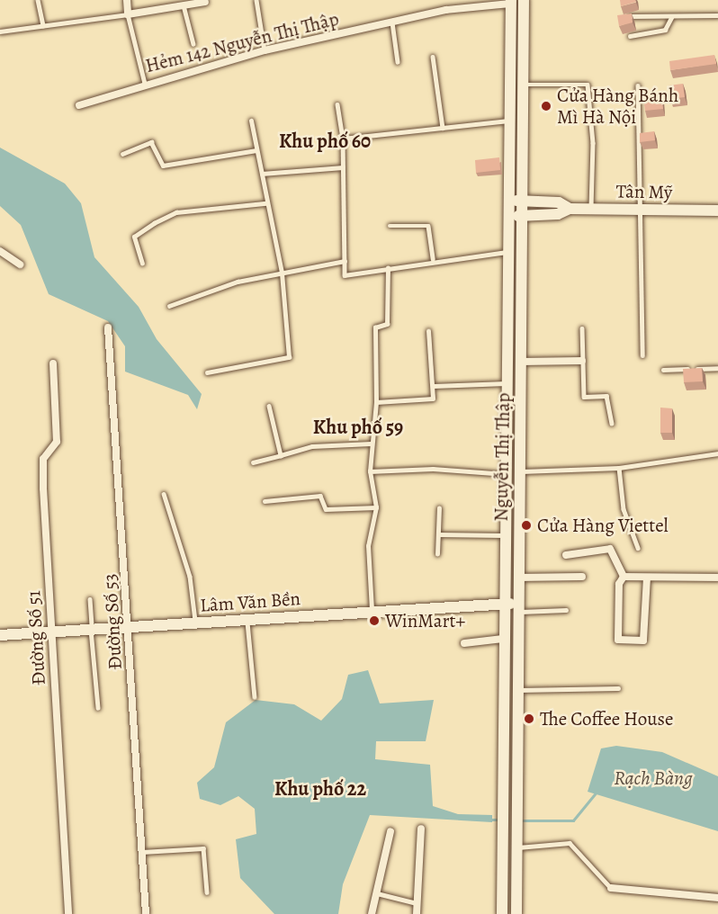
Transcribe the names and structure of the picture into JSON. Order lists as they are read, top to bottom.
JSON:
{
  "streets": {
    "main road": ["Tân Mỹ", "Nguyễn Thị Thập", "Lâm Văn Bền"],
    "street": ["Hẻm 142 Nguyễn Thị Thập", "Đường Số 53", "Đường Số 51"]
  },
  "crossings": [
    ["Hẻm 142 Nguyễn Thị Thập", "Nguyễn Thị Thập"],
    ["Tân Mỹ", "Nguyễn Thị Thập"],
    ["Nguyễn Thị Thập", "Lâm Văn Bền"],
    ["Lâm Văn Bền", "Đường Số 53"],
    ["Lâm Văn Bền", "Đường Số 51"]
  ],
  "districts": ["Khu phố 60", "Khu phố 59", "Khu phố 22"],
  "water": ["Rạch Bàng"],
  "places": [
    "Cửa Hàng Bánh Mì Hà Nội",
    "Cửa Hàng Viettel",
    "WinMart+",
    "The Coffee House"
  ]
}
